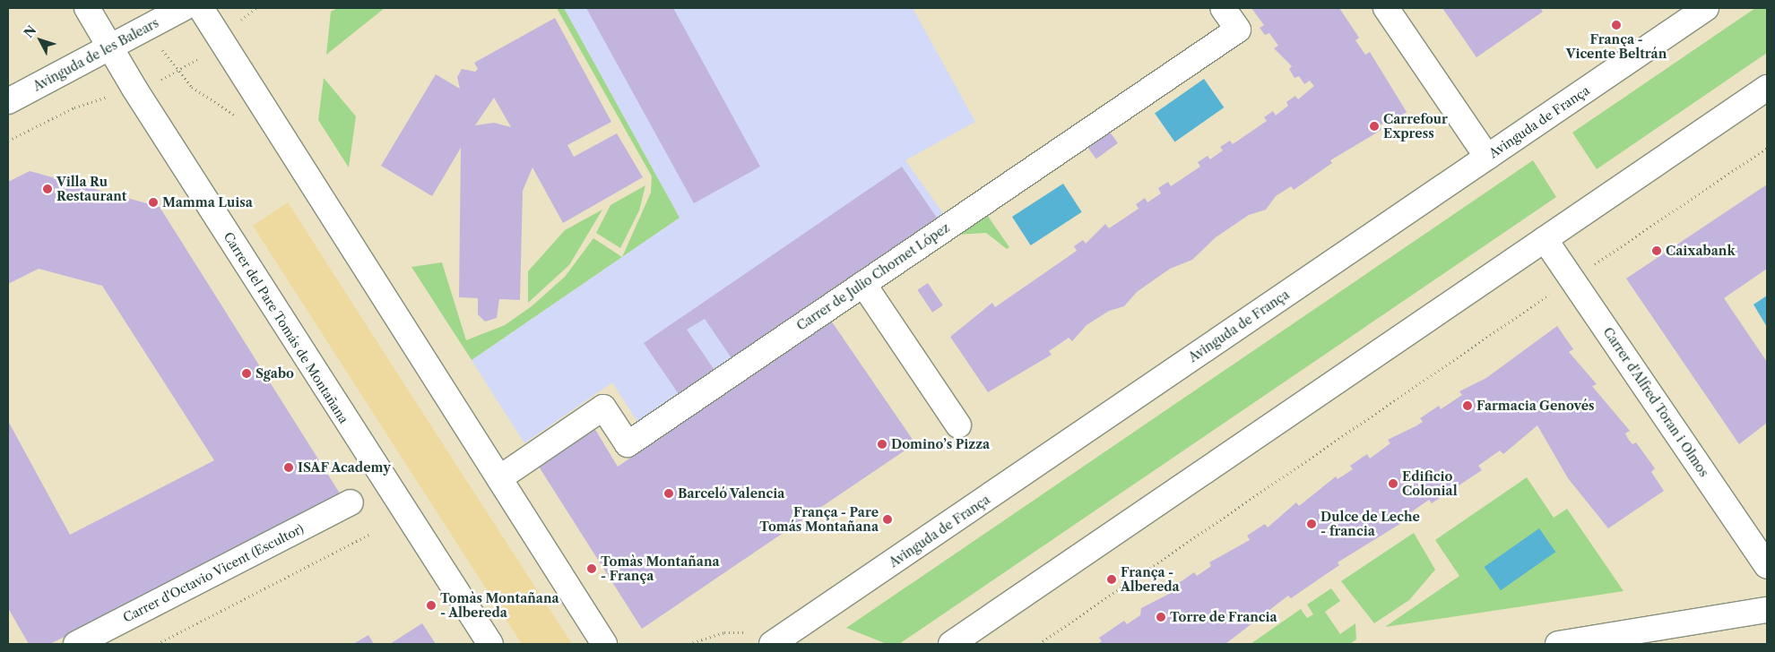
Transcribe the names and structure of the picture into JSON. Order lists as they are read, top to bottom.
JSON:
{
  "streets": {
    "main road": [
      "Avinguda de les Balears",
      "Avinguda de França",
      "Carrer de Julio Chornet López",
      "Carrer del Pare Tomás de Montañana",
      "Carrer d'Alfred Toran i Olmos",
      "Carrer d'Octavio Vicent (Escultor)"
    ]
  },
  "crossings": [
    ["Avinguda de les Balears", "Carrer del Pare Tomás de Montañana"]
  ],
  "places": [
    "França - Vicente Beltrán",
    "Carrefour Express",
    "Villa Ru Restaurant",
    "Mamma Luisa",
    "Caixabank",
    "Sgabo",
    "Farmacia Genovés",
    "Domino’s Pizza",
    "ISAF Academy",
    "Edificio Colonial",
    "Barceló Valencia",
    "França - Pare Tomás Montañana",
    "Dulce de Leche - francia",
    "Tomàs Montañana - França",
    "França - Albereda",
    "Tomàs Montañana - Albereda",
    "Torre de Francia"
  ],
  "north": "top left"
}
